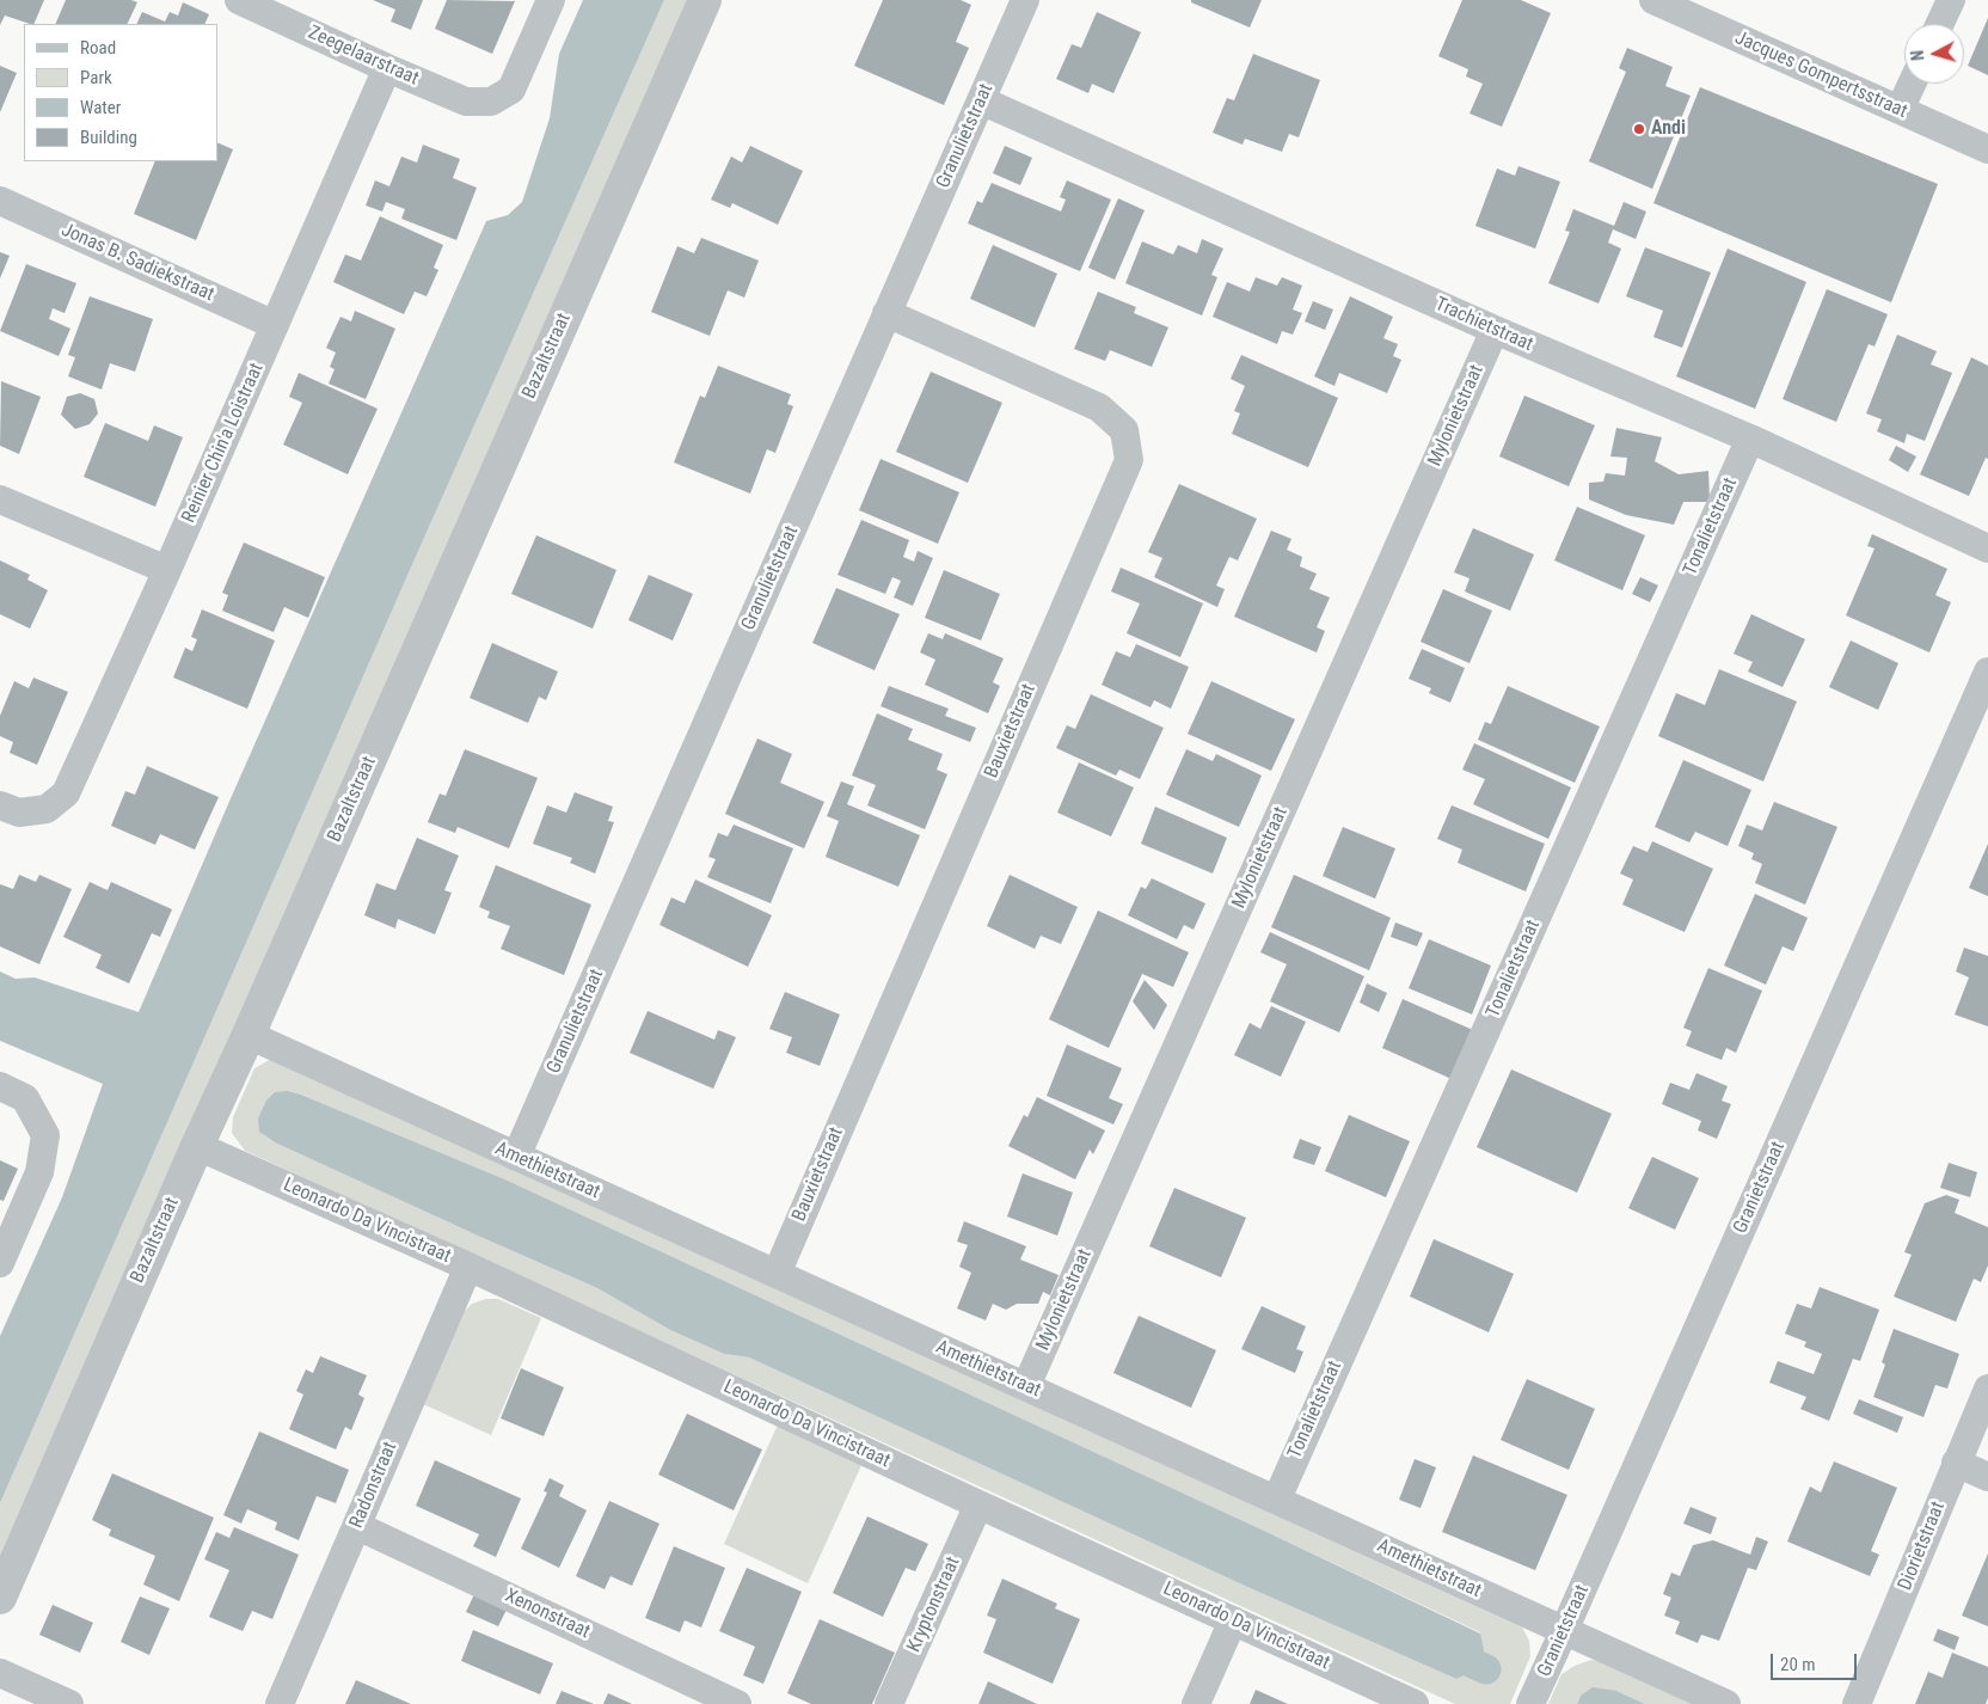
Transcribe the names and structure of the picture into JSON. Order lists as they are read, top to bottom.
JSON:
{
  "streets": {
    "street": [
      "Zeegelaarstraat",
      "Jacques Gompertsstraat",
      "Granulietstraat",
      "Jonas B. Sadiekstraat",
      "Trachietstraat",
      "Bazaltstraat",
      "Mylonietstraat",
      "Reinier Chin'a Loistraat",
      "Tonalietstraat",
      "Bauxietstraat",
      "Amethietstraat",
      "Granietstraat",
      "Leonardo Da Vincistraat",
      "Radonstraat",
      "Diorietstraat",
      "Kryptonstraat",
      "Xenonstraat"
    ]
  },
  "crossings": [
    ["Zeegelaarstraat", "Reinier Chin'a Loistraat"],
    ["Granulietstraat", "Trachietstraat"],
    ["Granulietstraat", "Bauxietstraat"],
    ["Granulietstraat", "Amethietstraat"],
    ["Jonas B. Sadiekstraat", "Reinier Chin'a Loistraat"],
    ["Trachietstraat", "Mylonietstraat"],
    ["Trachietstraat", "Tonalietstraat"],
    ["Bazaltstraat", "Amethietstraat"],
    ["Bazaltstraat", "Leonardo Da Vincistraat"],
    ["Mylonietstraat", "Amethietstraat"],
    ["Tonalietstraat", "Amethietstraat"],
    ["Bauxietstraat", "Amethietstraat"],
    ["Amethietstraat", "Granietstraat"],
    ["Leonardo Da Vincistraat", "Radonstraat"],
    ["Leonardo Da Vincistraat", "Kryptonstraat"],
    ["Radonstraat", "Xenonstraat"]
  ],
  "places": ["Andi"],
  "legend": [
    "Road",
    "Park",
    "Water",
    "Building"
  ],
  "scale_bar": "20 m",
  "north": "left"
}
